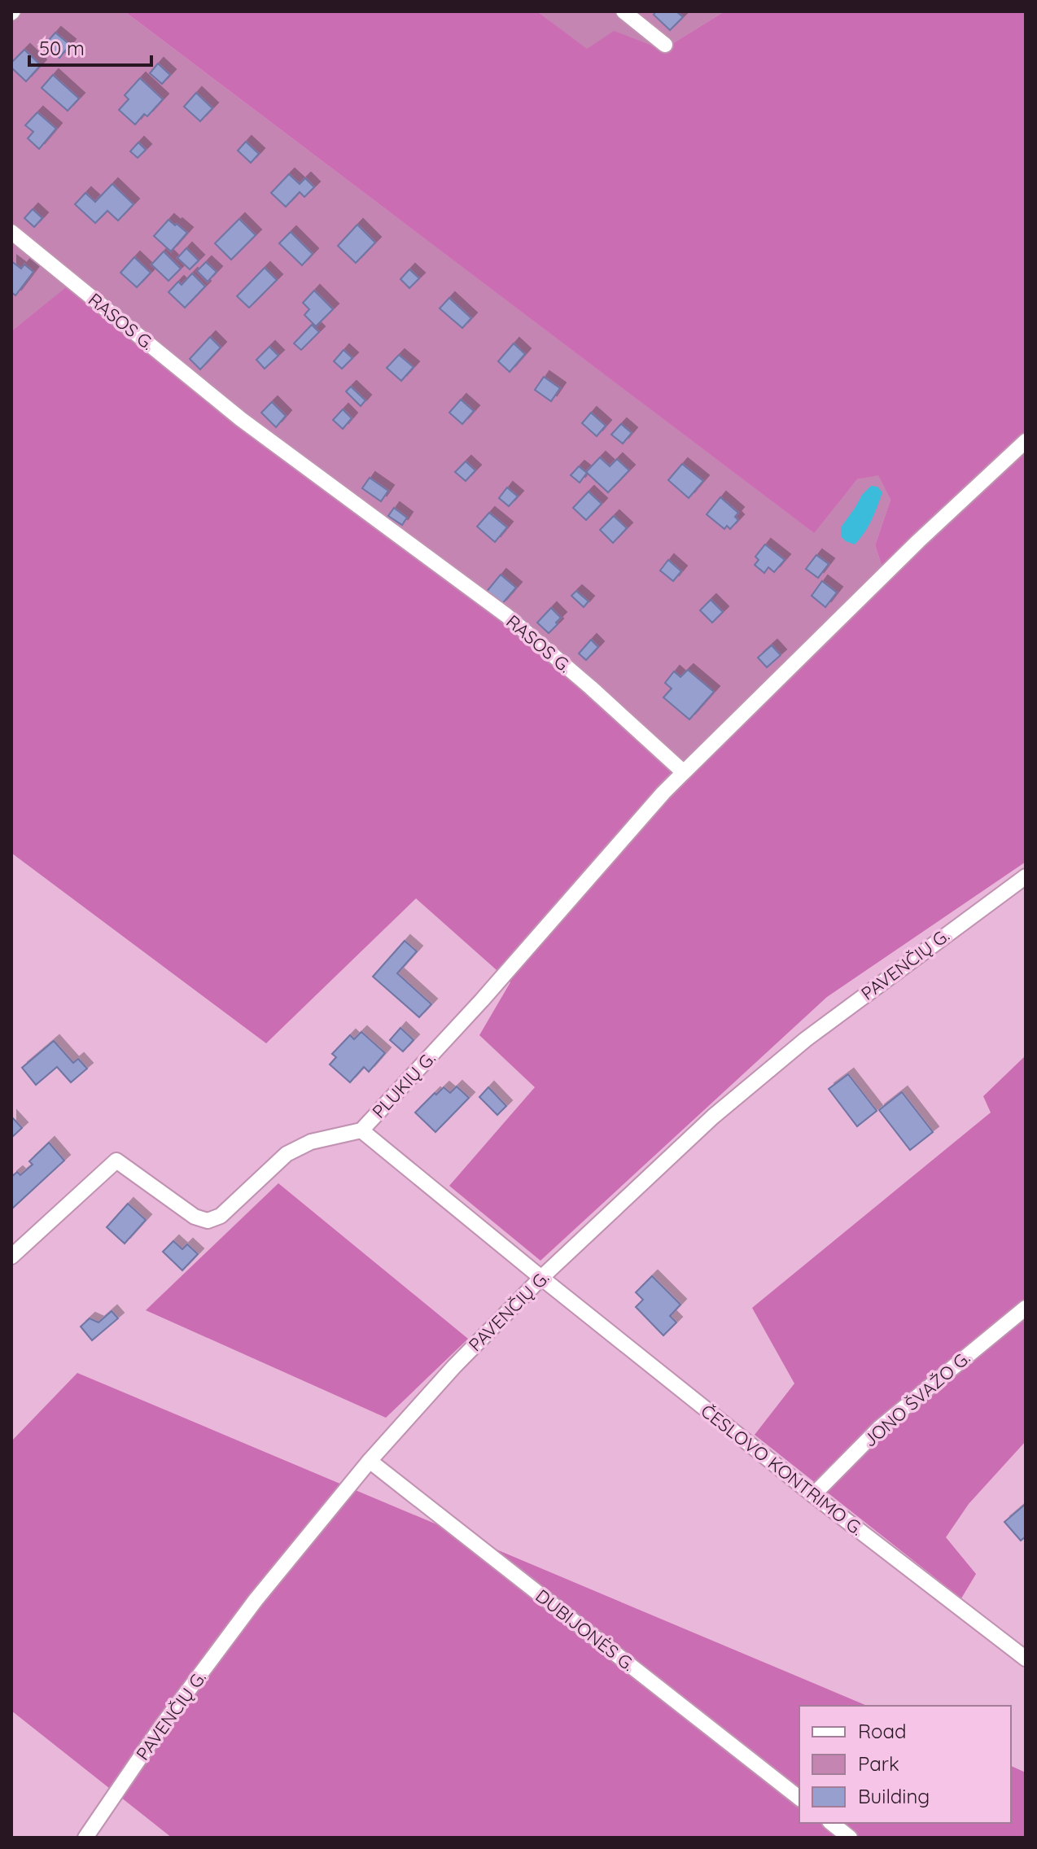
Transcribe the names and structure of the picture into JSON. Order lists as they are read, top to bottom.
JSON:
{
  "streets": {
    "street": [
      "RASOS G.",
      "PAVENČIŲ G.",
      "PLUKIŲ G.",
      "JONO ŠVAŽO G.",
      "ČESLOVO KONTRIMO G.",
      "DUBIJONĖS G."
    ]
  },
  "crossings": [
    ["RASOS G.", "PLUKIŲ G."],
    ["PAVENČIŲ G.", "ČESLOVO KONTRIMO G."],
    ["PAVENČIŲ G.", "DUBIJONĖS G."],
    ["PLUKIŲ G.", "ČESLOVO KONTRIMO G."],
    ["JONO ŠVAŽO G.", "ČESLOVO KONTRIMO G."]
  ],
  "legend": ["Road", "Park", "Building"],
  "scale_bar": "50 m"
}
